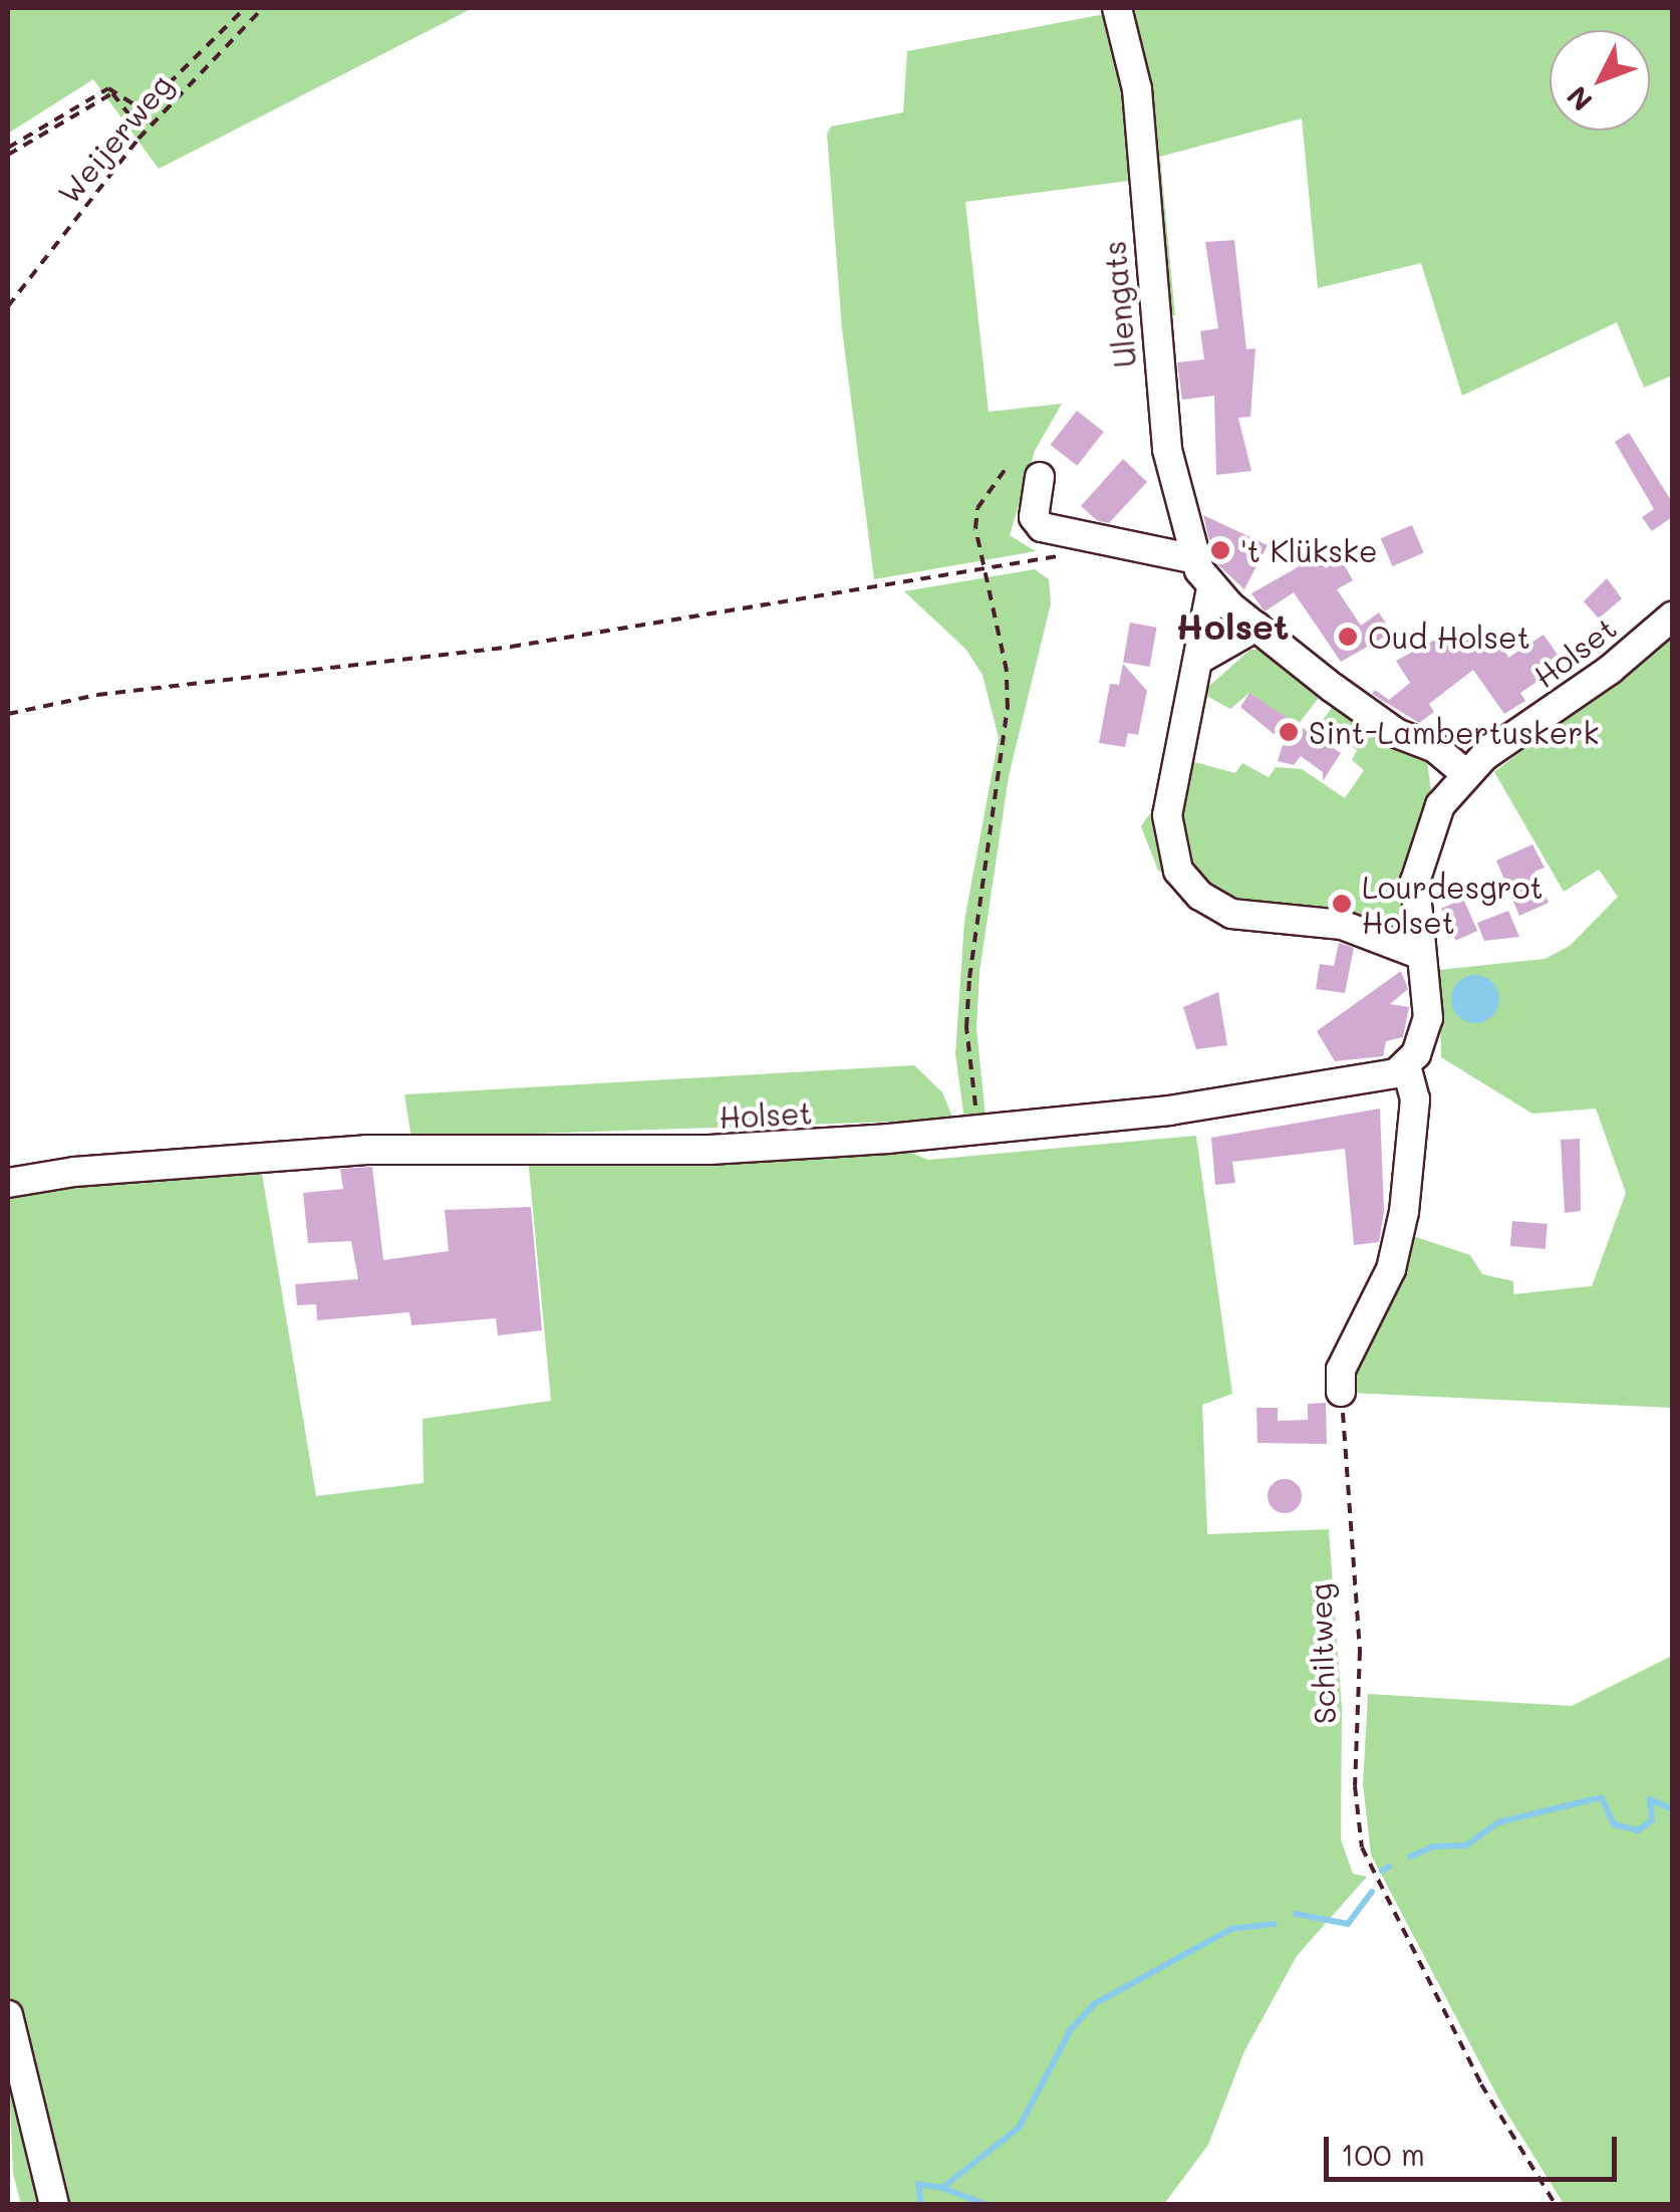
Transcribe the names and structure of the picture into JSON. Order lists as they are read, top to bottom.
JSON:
{
  "streets": {
    "street": ["Ulengats", "Holset"],
    "path": ["Weijerweg", "Schiltweg"]
  },
  "districts": ["Holset"],
  "places": [
    "'t Klükske",
    "Oud Holset",
    "Sint-Lambertuskerk",
    "Lourdesgrot Holset"
  ],
  "scale_bar": "100 m",
  "north": "bottom left"
}
